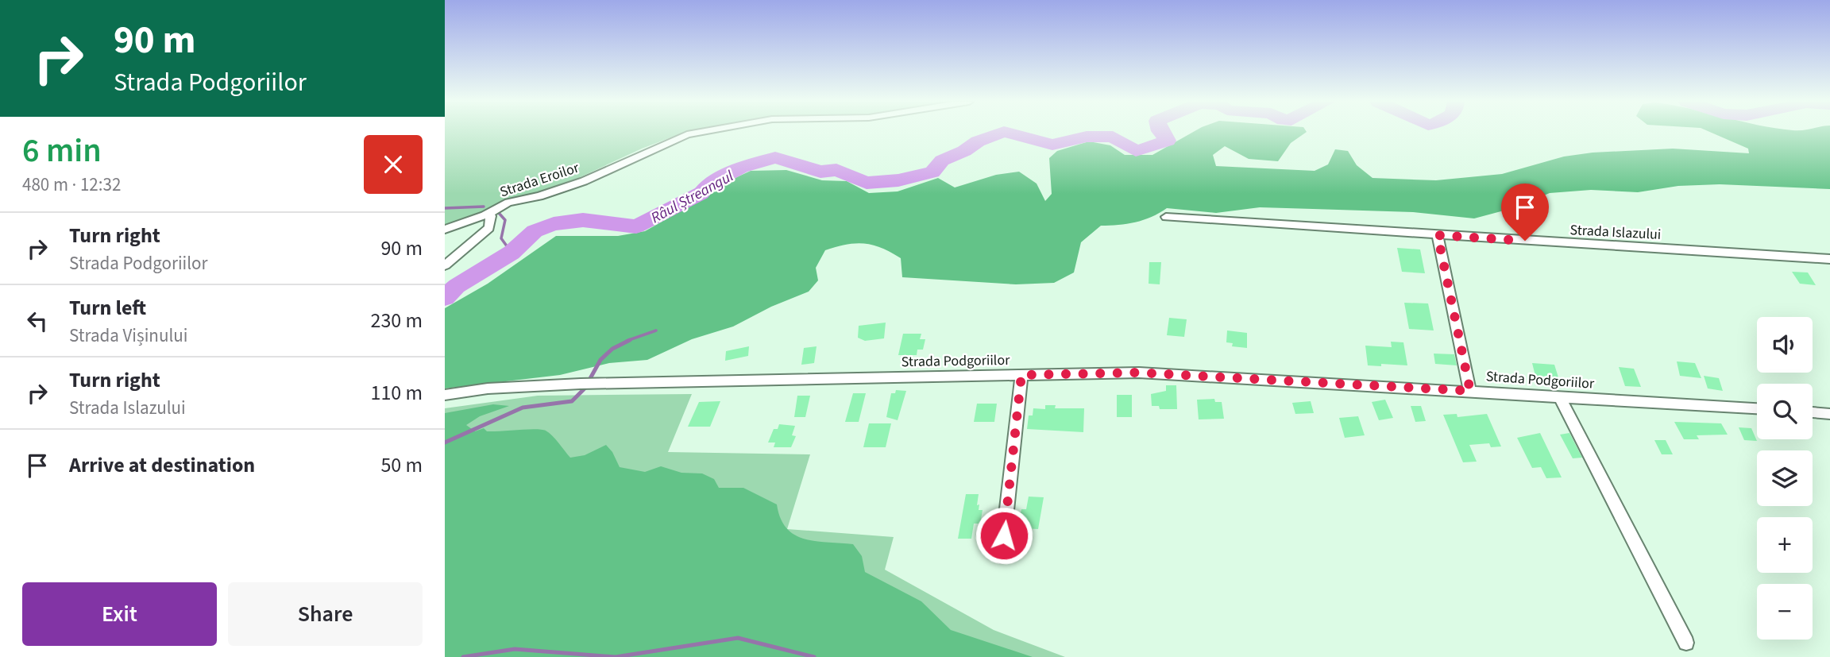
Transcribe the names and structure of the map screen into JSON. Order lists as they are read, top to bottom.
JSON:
{
  "streets": {
    "street": ["Strada Eroilor", "Strada Islazului", "Strada Podgoriilor"]
  },
  "water": ["Râul Ștreangul"],
  "page": {
    "turn": ["90 m", "Strada Podgoriilor"],
    "heading": ["6 min", "480 m · 12:32"],
    "list": [
      {
        "name": "Turn right",
        "note": "Strada Podgoriilor",
        "value": "90 m"
      },
      {
        "name": "Turn left",
        "note": "Strada Vișinului",
        "value": "230 m"
      },
      {
        "name": "Turn right",
        "note": "Strada Islazului",
        "value": "110 m"
      },
      {
        "name": "Arrive at destination",
        "value": "50 m"
      }
    ],
    "map_buttons": ["+", "−"],
    "buttons": ["Exit", "Share"]
  }
}
